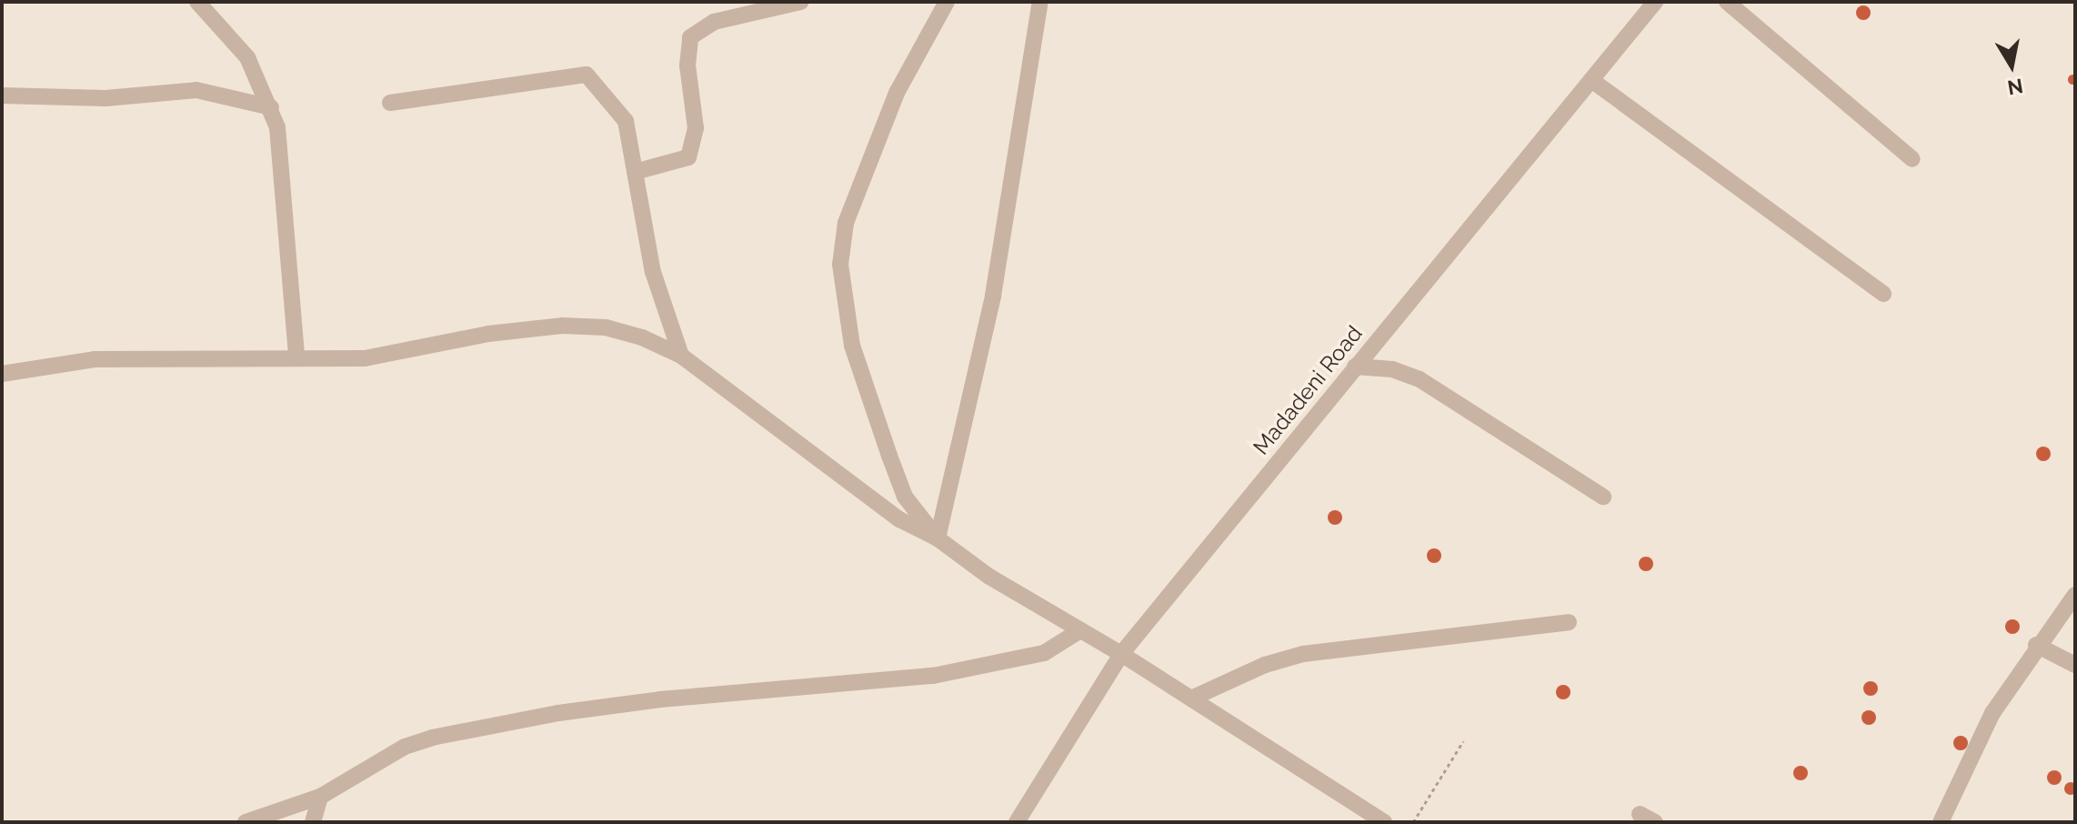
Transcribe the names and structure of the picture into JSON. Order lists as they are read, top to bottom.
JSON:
{
  "streets": {
    "street": ["Madadeni Road"]
  },
  "north": "bottom"
}
